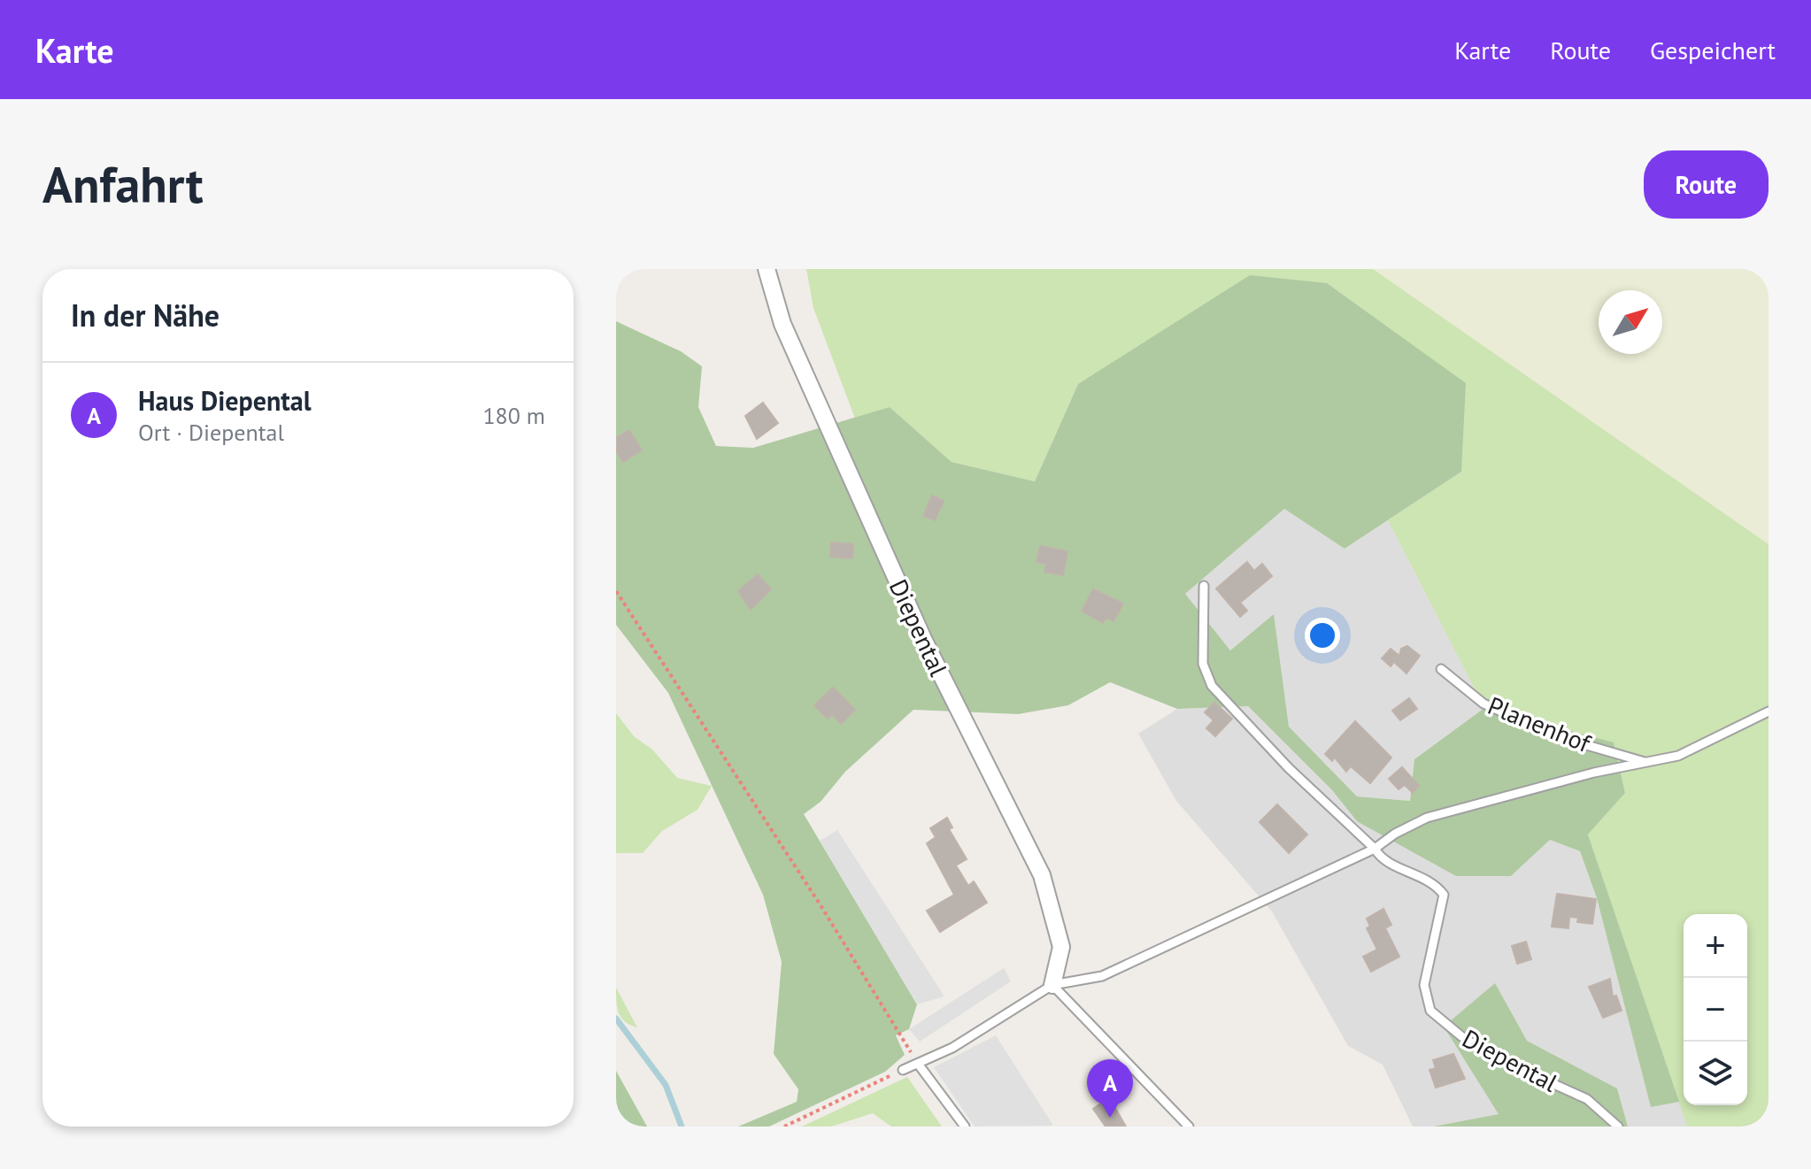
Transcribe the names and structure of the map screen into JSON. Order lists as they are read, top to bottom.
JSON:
{
  "streets": {
    "street": ["Diepental"],
    "lane": ["Planenhof"]
  },
  "north": "top right",
  "page": {
    "header": "Karte",
    "nav": ["Karte", "Route", "Gespeichert"],
    "buttons": "Route",
    "title": "Anfahrt",
    "heading": "In der Nähe",
    "list": [
      {
        "mark": "A",
        "name": "Haus Diepental",
        "note": "Ort · Diepental",
        "value": "180 m"
      }
    ],
    "map_buttons": ["+", "−"],
    "pins": "A"
  }
}
